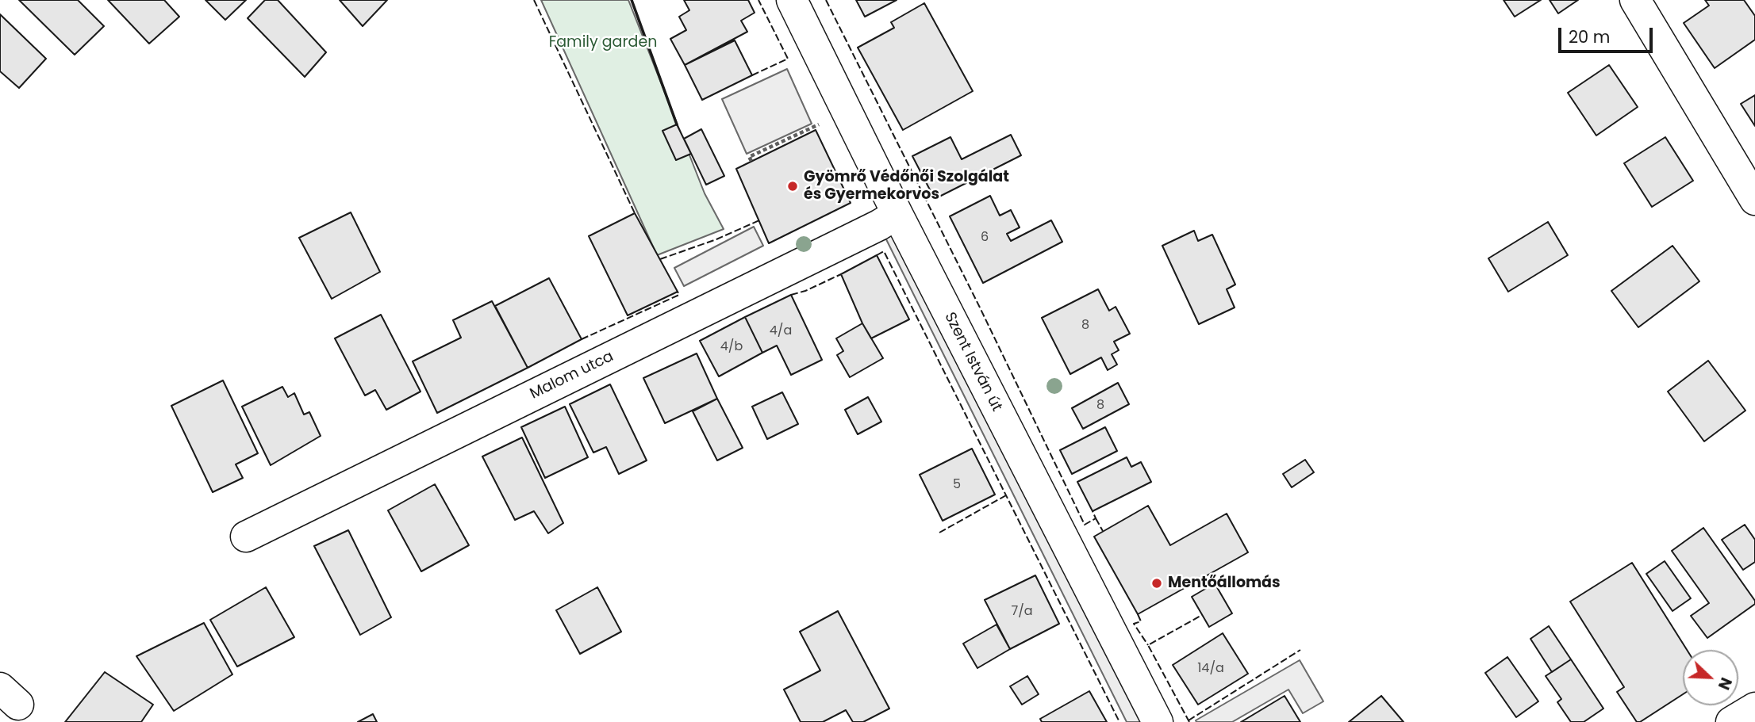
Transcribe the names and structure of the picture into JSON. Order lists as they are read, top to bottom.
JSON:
{
  "streets": {
    "street": ["Szent István út", "Malom utca"]
  },
  "crossings": [
    ["Szent István út", "Malom utca"]
  ],
  "parks": ["Family garden"],
  "places": ["Gyömrő Védőnői Szolgálat és Gyermekorvos", "Mentőállomás"],
  "house_numbers": [
    "6",
    "8",
    "4/a",
    "4/b",
    "8",
    "5",
    "7/a",
    "14/a"
  ],
  "scale_bar": "20 m",
  "north": "bottom right"
}
